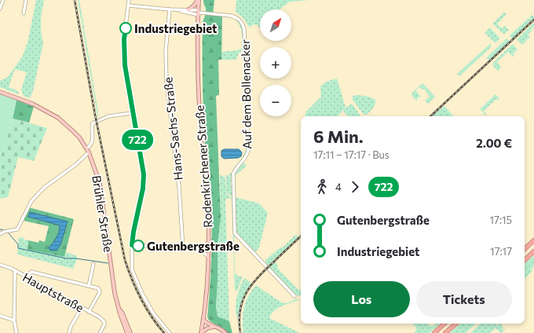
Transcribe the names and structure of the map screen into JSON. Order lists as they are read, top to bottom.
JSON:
{
  "streets": {
    "main road": ["Rodenkirchener Straße", "Brühler Straße"],
    "street": ["Auf dem Bollenacker", "Hans-Sachs-Straße", "Hauptstraße"]
  },
  "crossings": [
    ["Auf dem Bollenacker", "Rodenkirchener Straße"]
  ],
  "places": ["Industriegebiet", "Gutenbergstraße"],
  "lines": ["bus line 722"],
  "north": "top right",
  "page": {
    "on_map": "722",
    "map_buttons": ["+", "−"],
    "heading": ["6 Min.", "17:11 – 17:17 · Bus", "2.00 €"],
    "legs": ["4", "722"],
    "list": [
      {
        "name": "Gutenbergstraße",
        "value": "17:15"
      },
      {
        "name": "Industriegebiet",
        "value": "17:17"
      }
    ],
    "buttons": ["Los", "Tickets"]
  }
}
